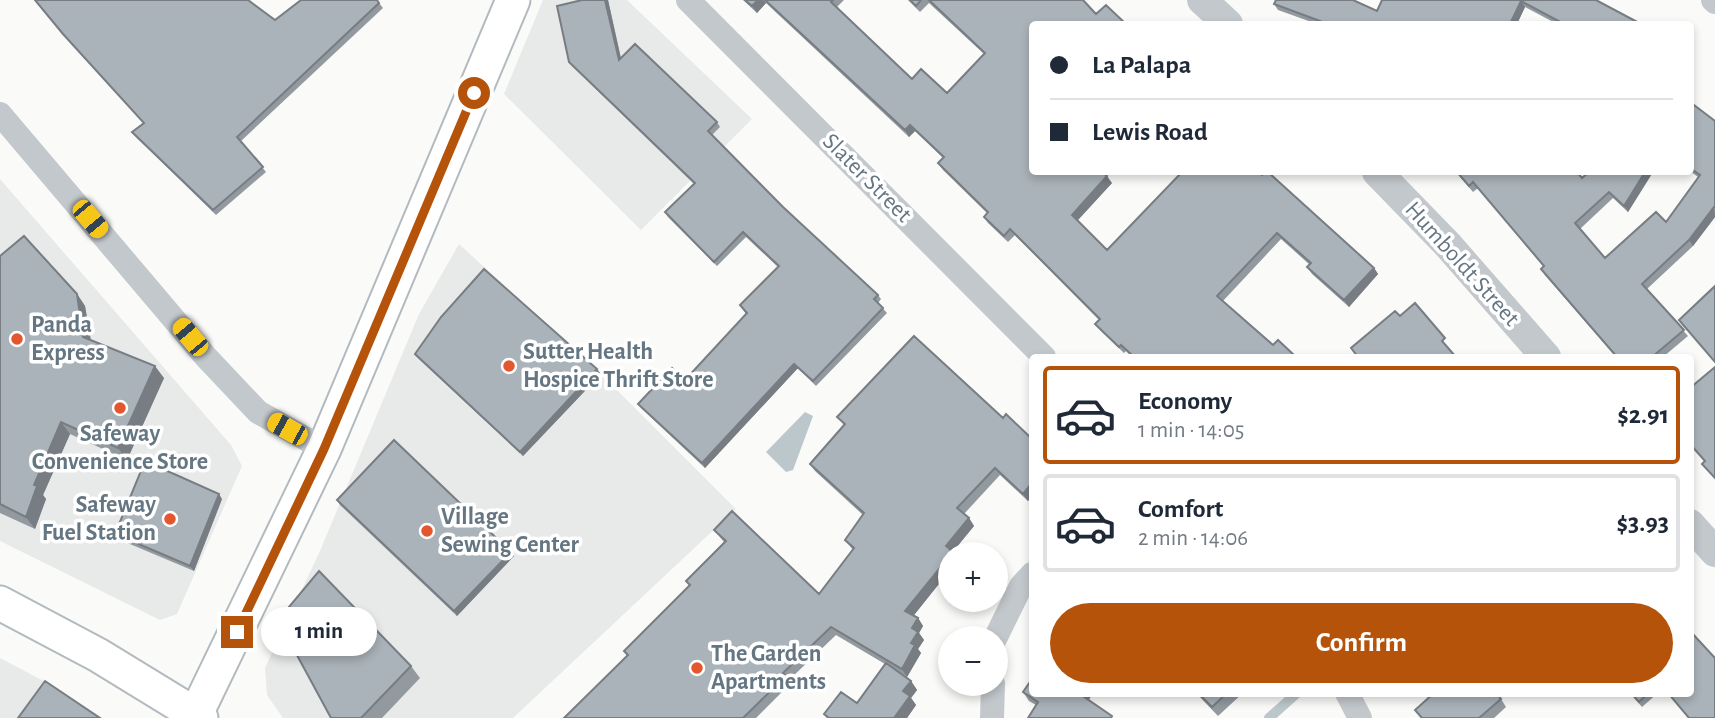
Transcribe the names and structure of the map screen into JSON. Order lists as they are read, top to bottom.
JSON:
{
  "streets": {
    "street": ["Slater Street", "Humboldt Street"]
  },
  "places": [
    "Panda Express",
    "Sutter Health Hospice Thrift Store",
    "Safeway Convenience Store",
    "Safeway Fuel Station",
    "Village Sewing Center",
    "The Garden Apartments"
  ],
  "page": {
    "banner": ["La Palapa", "Lewis Road"],
    "list": [
      {
        "name": "Economy",
        "note": "1 min · 14:05",
        "value": "$2.91"
      },
      {
        "name": "Comfort",
        "note": "2 min · 14:06",
        "value": "$3.93"
      }
    ],
    "map_buttons": ["+", "−"],
    "buttons": "Confirm",
    "bubble": "1 min"
  }
}
